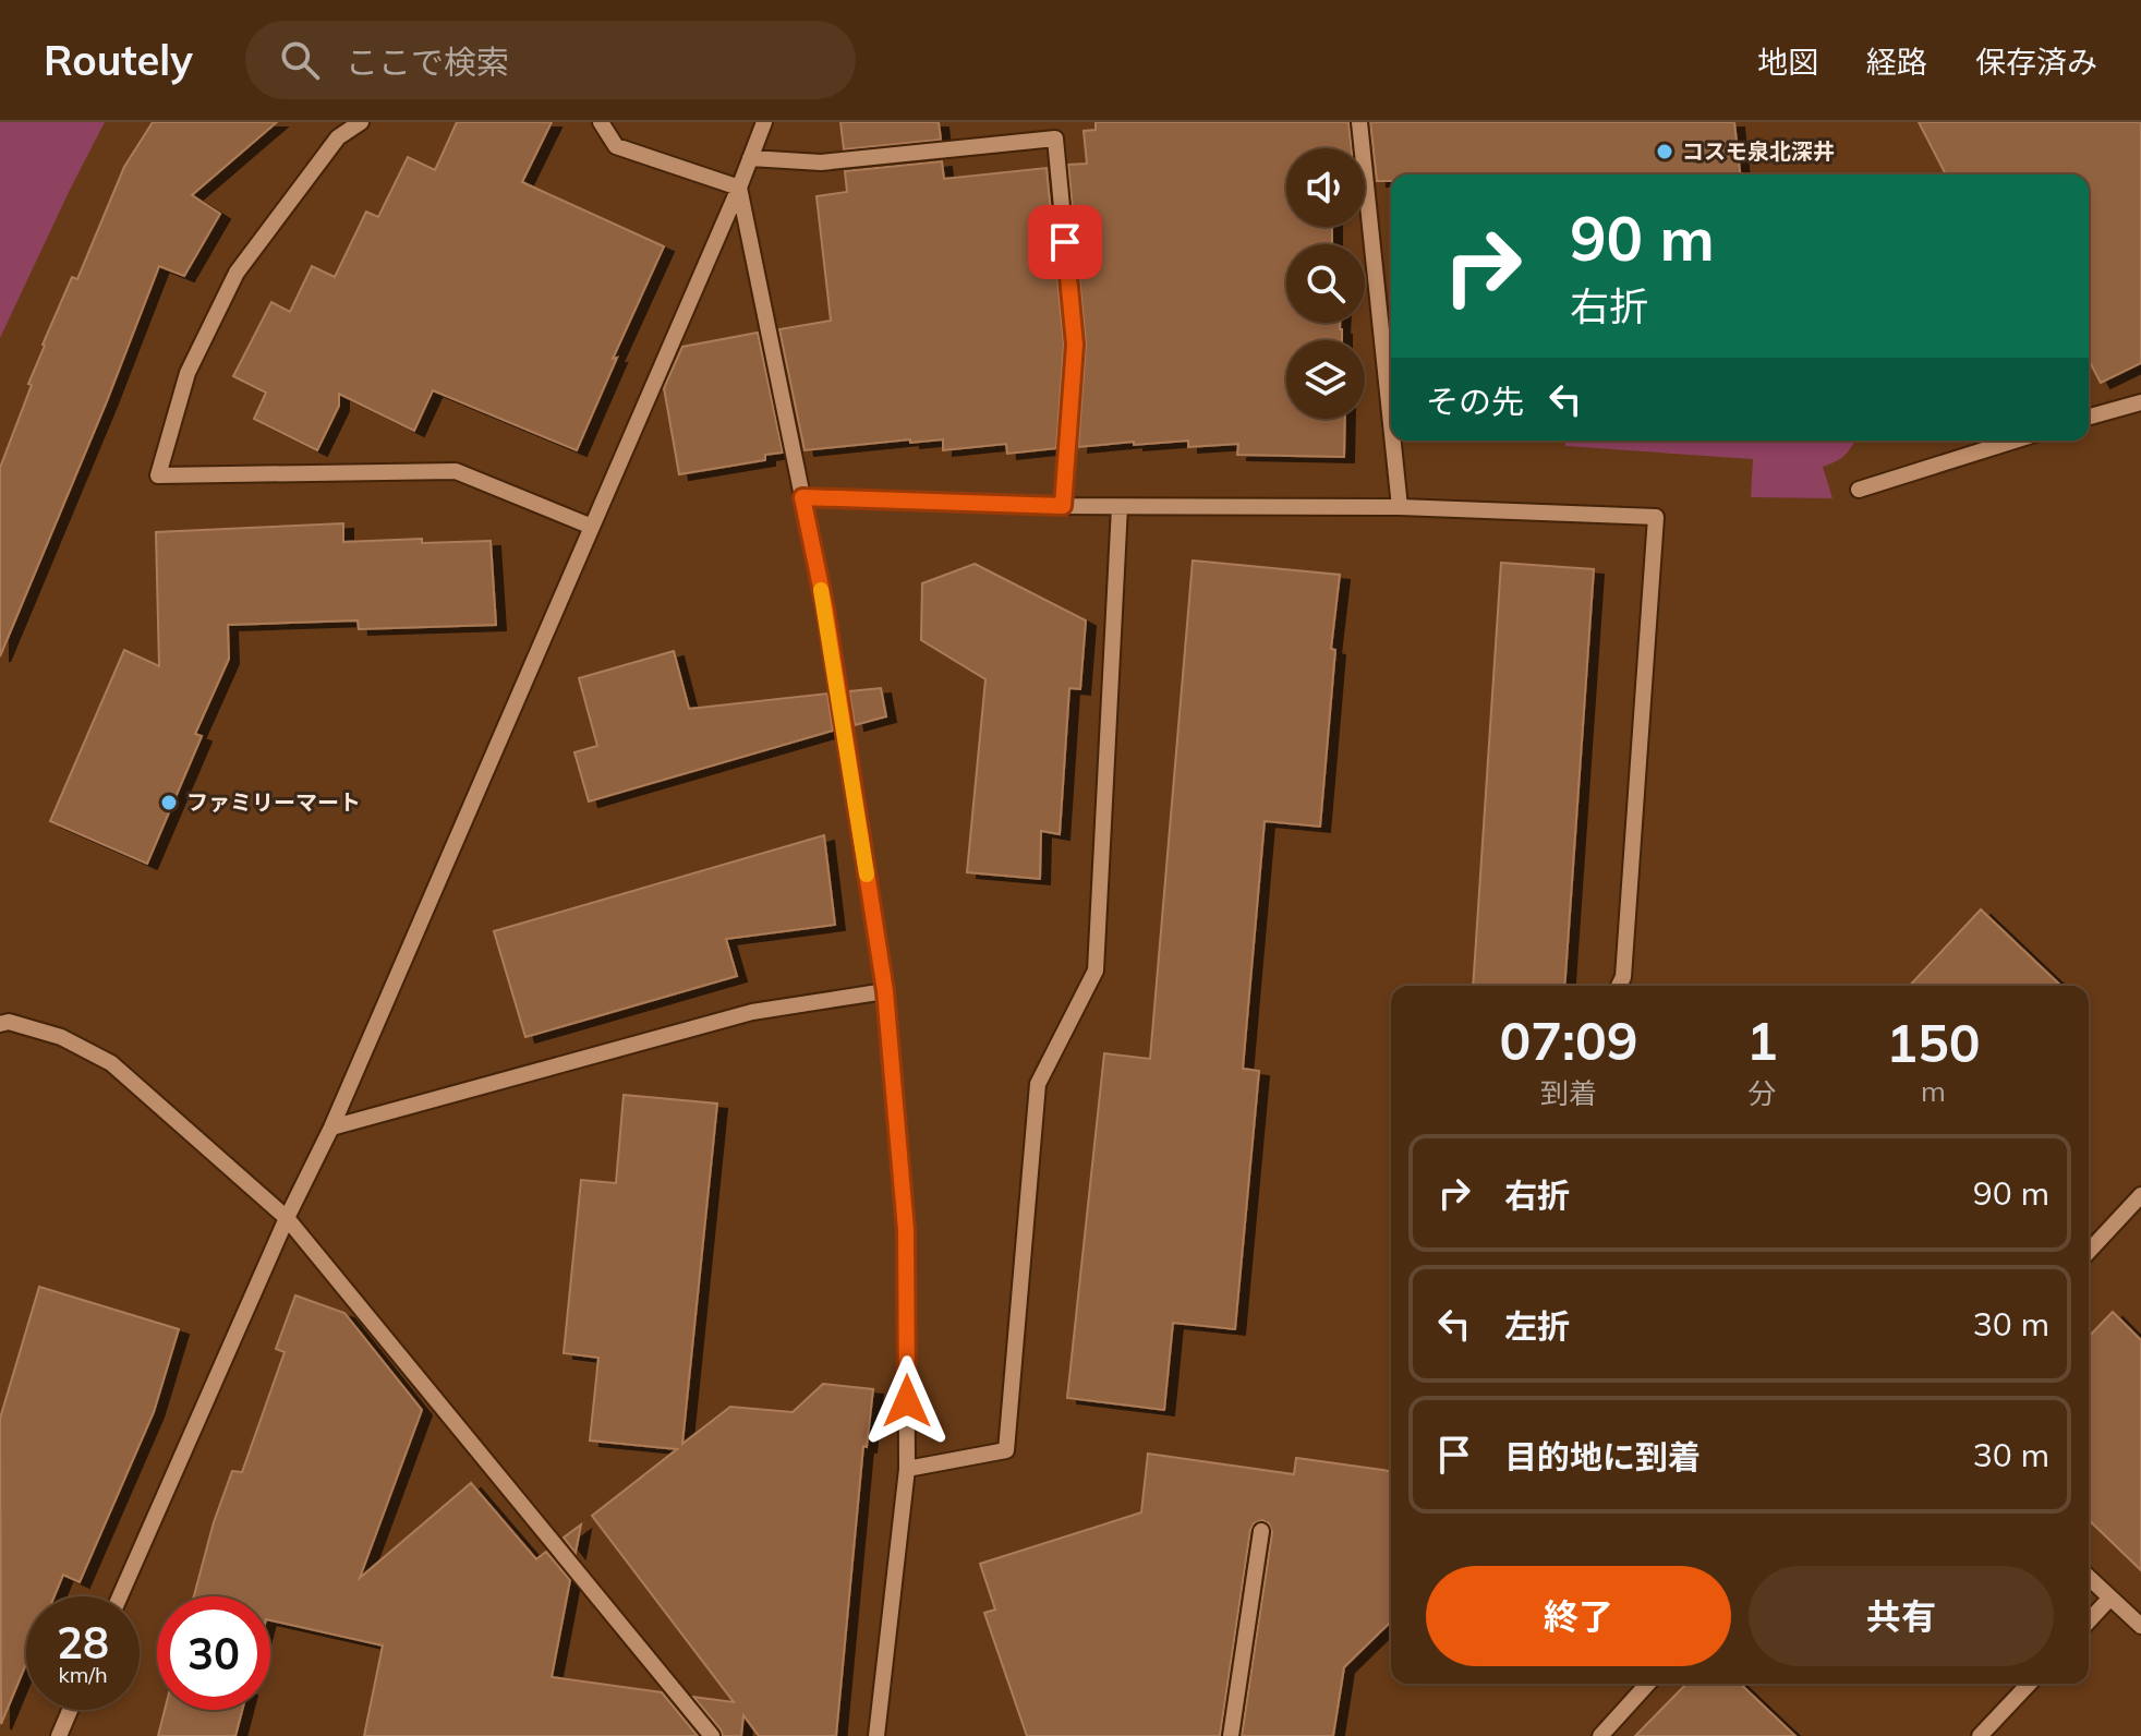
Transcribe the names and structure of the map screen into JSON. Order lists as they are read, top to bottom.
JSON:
{
  "places": ["コスモ泉北深井", "ファミリーマート"],
  "page": {
    "header": "Routely",
    "search": "ここで検索",
    "nav": ["地図", "経路", "保存済み"],
    "turn": ["90 m", "右折"],
    "then": "その先",
    "eta": [
      "07:09",
      "到着",
      "1",
      "分",
      "150",
      "m"
    ],
    "list": [
      {
        "name": "右折",
        "value": "90 m"
      },
      {
        "name": "左折",
        "value": "30 m"
      },
      {
        "name": "目的地に到着",
        "value": "30 m"
      }
    ],
    "buttons": ["終了", "共有"],
    "speed": "28 km/h",
    "limit": "30"
  }
}
